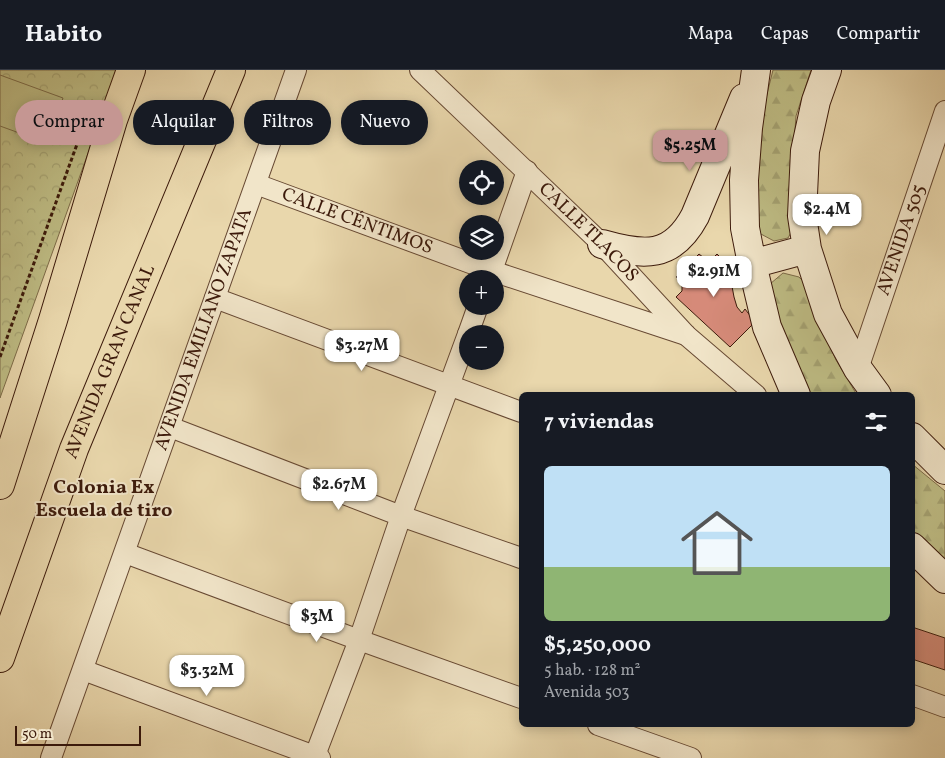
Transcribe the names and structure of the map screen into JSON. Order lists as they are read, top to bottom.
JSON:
{
  "streets": {
    "main road": ["AVENIDA GRAN CANAL"],
    "street": [
      "CALLE CÉNTIMOS",
      "CALLE TLACOS",
      "AVENIDA 505",
      "AVENIDA EMILIANO ZAPATA"
    ]
  },
  "crossings": [
    ["CALLE CÉNTIMOS", "CALLE TLACOS"],
    ["CALLE CÉNTIMOS", "AVENIDA EMILIANO ZAPATA"]
  ],
  "districts": ["Colonia Ex Escuela de tiro"],
  "scale_bar": "50 m",
  "page": {
    "header": "Habito",
    "nav": ["Mapa", "Capas", "Compartir"],
    "chip": [
      "Comprar",
      "Alquilar",
      "Filtros",
      "Nuevo"
    ],
    "price": [
      "$5.25M",
      "$2.4M",
      "$2.91M",
      "$3.27M",
      "$2.67M",
      "$3M",
      "$3.32M"
    ],
    "map_buttons": ["+", "−"],
    "heading": "7 viviendas",
    "list": [
      {
        "name": "$5,250,000",
        "note": "5 hab. · 128 m² · Avenida 503"
      }
    ],
    "scale": "50 m"
  }
}
